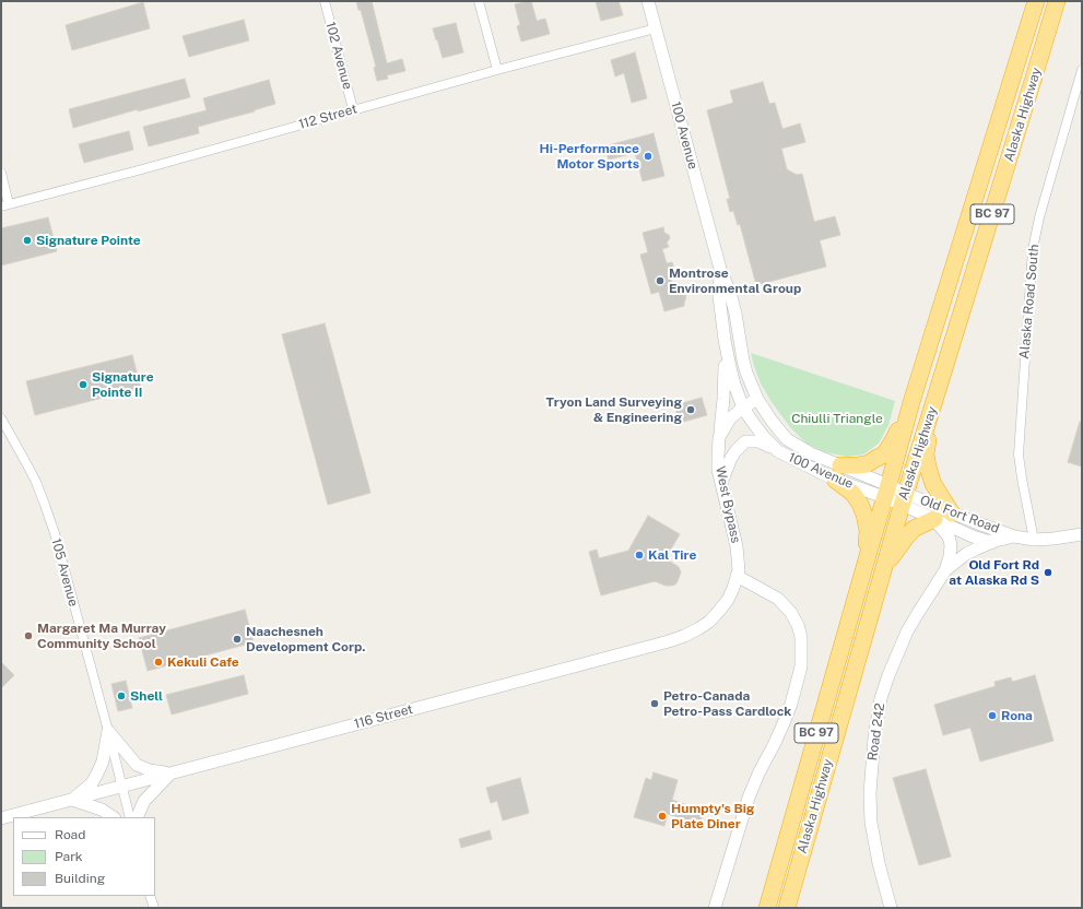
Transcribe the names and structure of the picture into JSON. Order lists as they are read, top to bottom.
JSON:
{
  "streets": {
    "highway": ["Alaska Highway", "BC 97"],
    "main road": [
      "100 Avenue",
      "West Bypass",
      "Old Fort Road",
      "116 Street",
      "Road 242"
    ],
    "street": [
      "102 Avenue",
      "112 Street",
      "Alaska Road South",
      "105 Avenue"
    ]
  },
  "crossings": [
    ["102 Avenue", "112 Street"],
    ["Alaska Highway", "100 Avenue"],
    ["Alaska Highway", "Old Fort Road"],
    ["112 Street", "100 Avenue"],
    ["100 Avenue", "West Bypass"],
    ["100 Avenue", "Old Fort Road"],
    ["Alaska Road South", "Old Fort Road"],
    ["West Bypass", "116 Street"],
    ["Old Fort Road", "Road 242"],
    ["105 Avenue", "116 Street"]
  ],
  "parks": ["Chiulli Triangle"],
  "places": [
    "Hi-Performance Motor Sports",
    "Signature Pointe",
    "Montrose Environmental Group",
    "Signature Pointe II",
    "Tryon Land Surveying & Engineering",
    "Kal Tire",
    "Old Fort Rd at Alaska Rd S",
    "Margaret Ma Murray Community School",
    "Naachesneh Development Corp.",
    "Kekuli Cafe",
    "Shell",
    "Petro-Canada Petro-Pass Cardlock",
    "Rona",
    "Humpty's Big Plate Diner"
  ],
  "legend": ["Road", "Park", "Building"]
}
